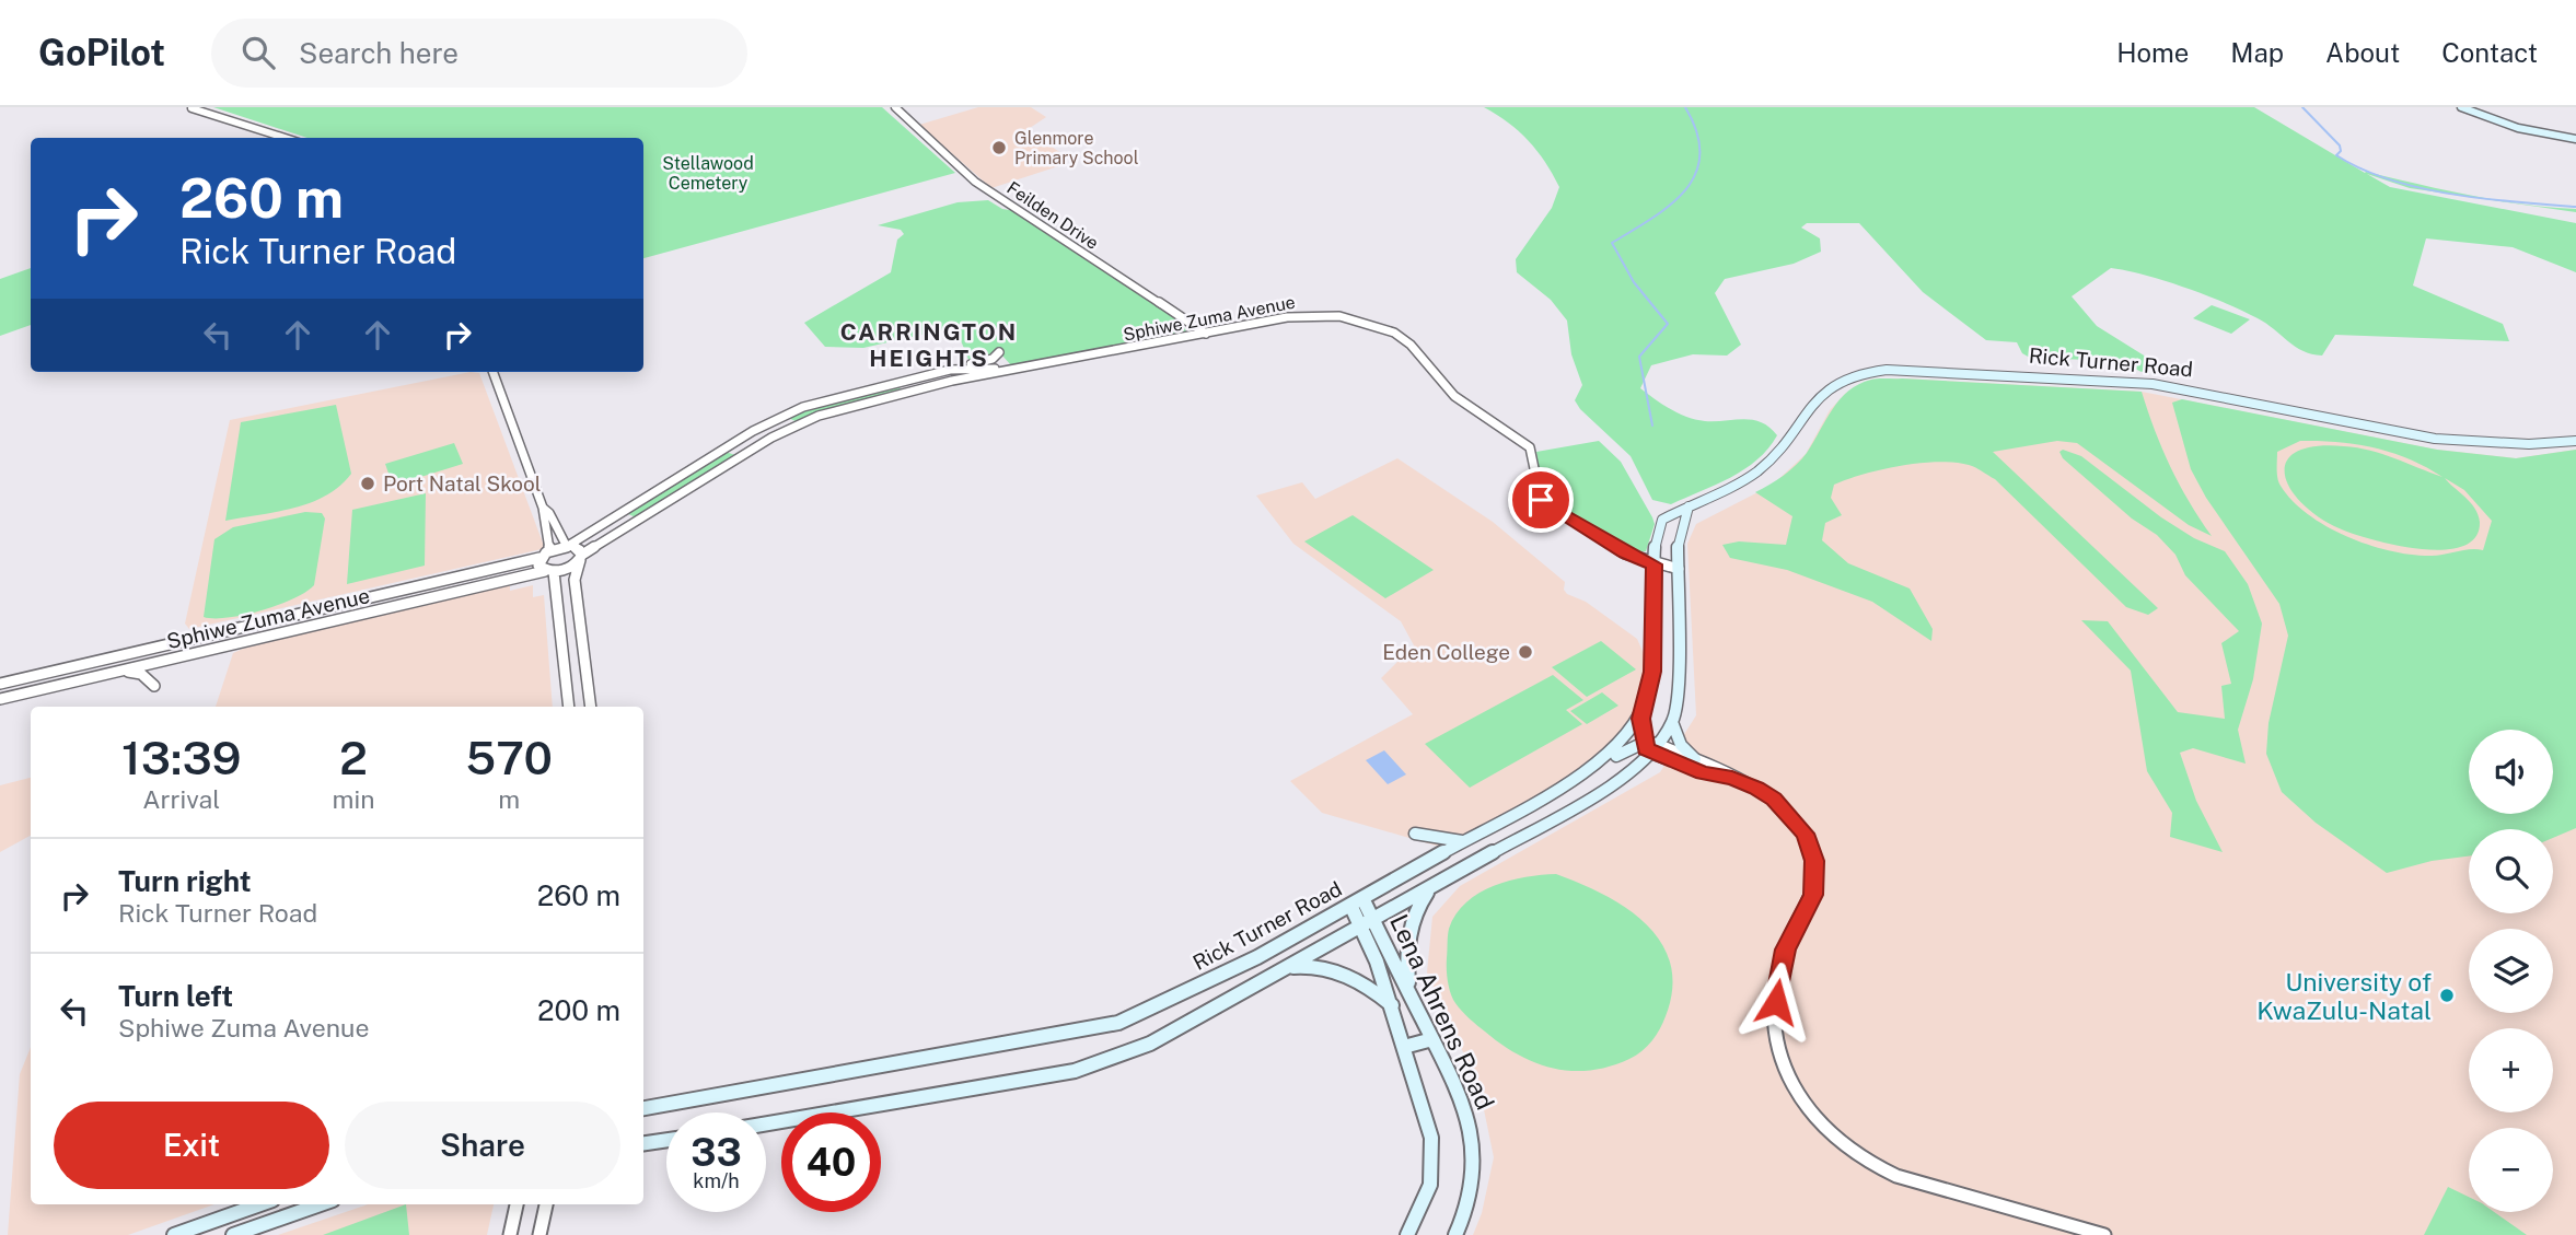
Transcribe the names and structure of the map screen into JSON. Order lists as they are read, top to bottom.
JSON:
{
  "streets": {
    "main road": ["Rick Turner Road", "Lena Ahrens Road"],
    "street": ["Feilden Drive", "Sphiwe Zuma Avenue"]
  },
  "crossings": [
    ["Feilden Drive", "Sphiwe Zuma Avenue"],
    ["Rick Turner Road", "Lena Ahrens Road"]
  ],
  "districts": ["CARRINGTON HEIGHTS"],
  "parks": ["Stellawood Cemetery"],
  "places": [
    "Glenmore Primary School",
    "Port Natal Skool",
    "Eden College",
    "University of KwaZulu-Natal"
  ],
  "page": {
    "header": "GoPilot",
    "search": "Search here",
    "nav": [
      "Home",
      "Map",
      "About",
      "Contact"
    ],
    "turn": ["260 m", "Rick Turner Road"],
    "eta": [
      "13:39",
      "Arrival",
      "2",
      "min",
      "570",
      "m"
    ],
    "map_buttons": ["+", "−"],
    "list": [
      {
        "name": "Turn right",
        "note": "Rick Turner Road",
        "value": "260 m"
      },
      {
        "name": "Turn left",
        "note": "Sphiwe Zuma Avenue",
        "value": "200 m"
      }
    ],
    "buttons": ["Exit", "Share"],
    "speed": "33 km/h",
    "limit": "40"
  }
}
